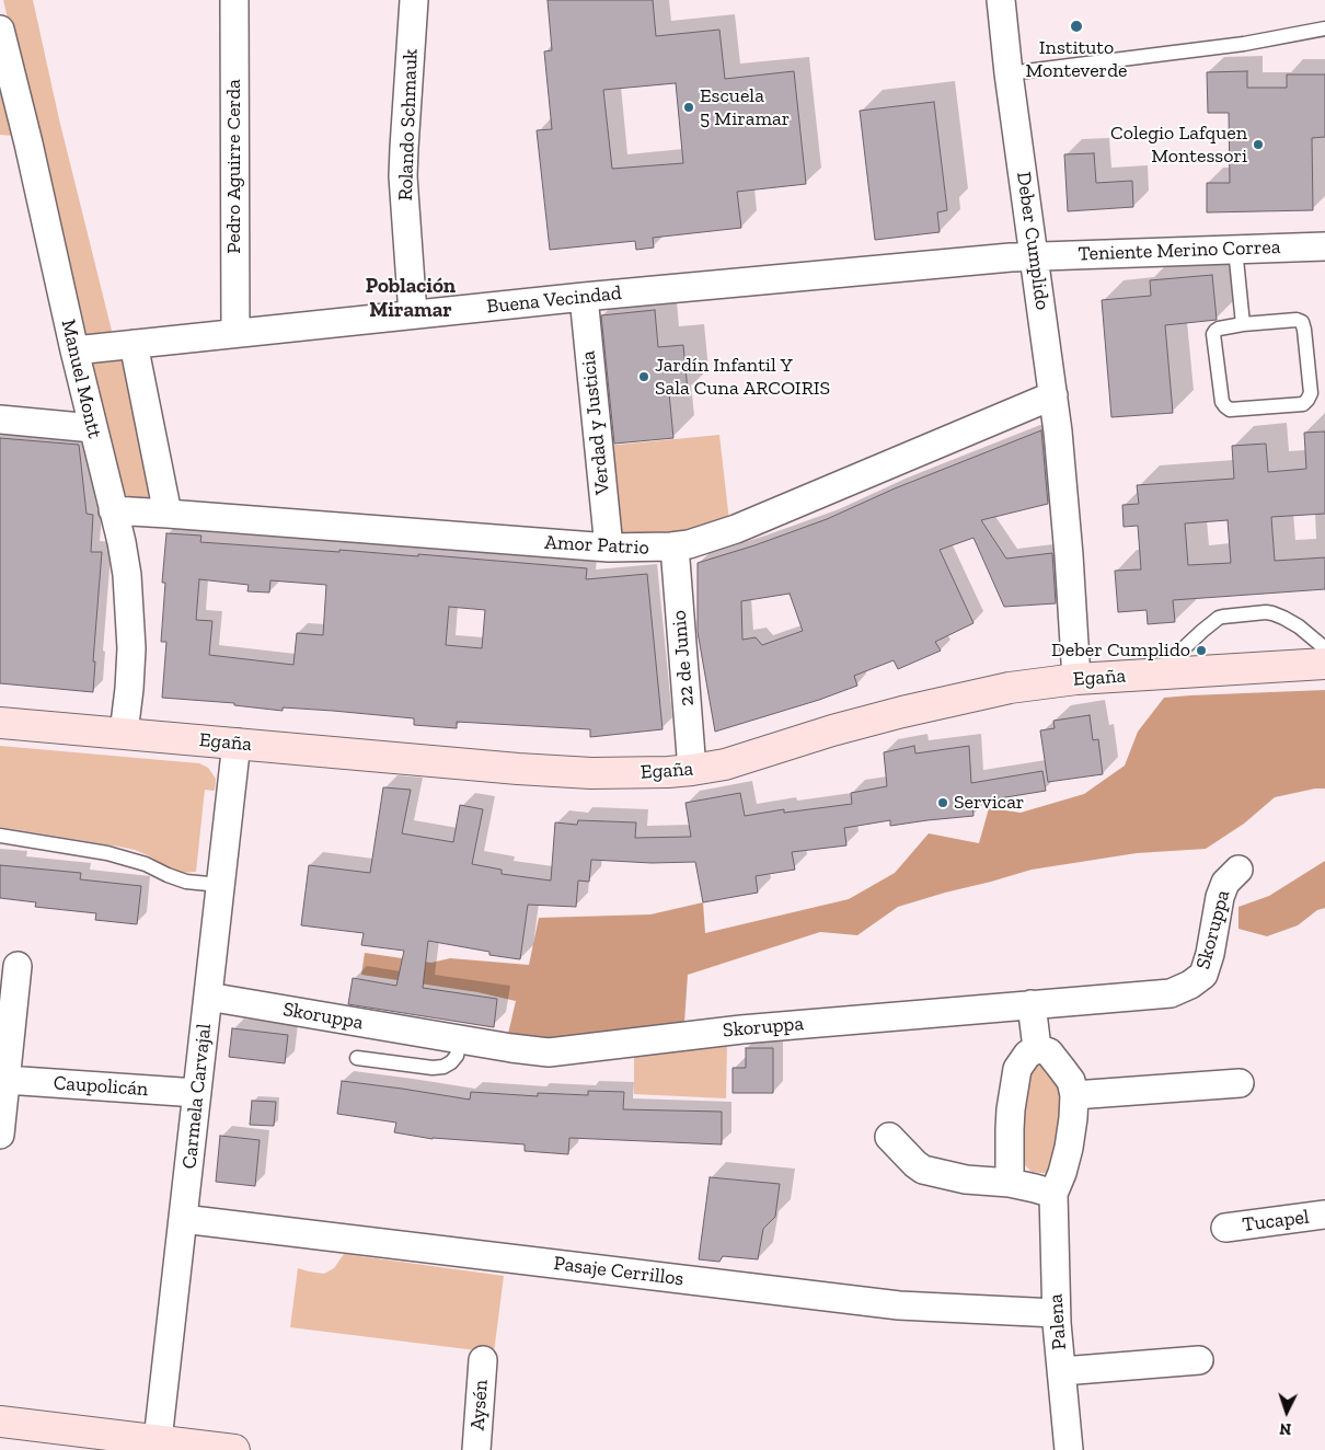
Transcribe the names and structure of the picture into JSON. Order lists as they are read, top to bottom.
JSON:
{
  "streets": {
    "main road": ["Egaña"],
    "street": [
      "Rolando Schmauk",
      "Pedro Aguirre Cerda",
      "Deber Cumplido",
      "Teniente Merino Correa",
      "Buena Vecindad",
      "Manuel Montt",
      "Verdad y Justicia",
      "Amor Patrio",
      "22 de Junio",
      "Skoruppa",
      "Caupolicán",
      "Carmela Carvajal",
      "Tucapel",
      "Pasaje Cerrillos",
      "Palena",
      "Aysén"
    ]
  },
  "crossings": [
    ["Rolando Schmauk", "Buena Vecindad"],
    ["Pedro Aguirre Cerda", "Buena Vecindad"],
    ["Deber Cumplido", "Teniente Merino Correa"],
    ["Deber Cumplido", "Buena Vecindad"],
    ["Deber Cumplido", "Amor Patrio"],
    ["Deber Cumplido", "Egaña"],
    ["Teniente Merino Correa", "Buena Vecindad"],
    ["Buena Vecindad", "Manuel Montt"],
    ["Buena Vecindad", "Verdad y Justicia"],
    ["Manuel Montt", "Amor Patrio"],
    ["Manuel Montt", "Egaña"],
    ["Verdad y Justicia", "Amor Patrio"],
    ["Amor Patrio", "22 de Junio"],
    ["22 de Junio", "Egaña"],
    ["Egaña", "Carmela Carvajal"],
    ["Skoruppa", "Carmela Carvajal"],
    ["Caupolicán", "Carmela Carvajal"],
    ["Carmela Carvajal", "Pasaje Cerrillos"],
    ["Pasaje Cerrillos", "Palena"]
  ],
  "districts": ["Población Miramar"],
  "places": [
    "Instituto Monteverde",
    "Escuela 5 Miramar",
    "Colegio Lafquen Montessori",
    "Jardín Infantil Y Sala Cuna ARCOIRIS",
    "Deber Cumplido",
    "Servicar"
  ],
  "north": "bottom"
}
